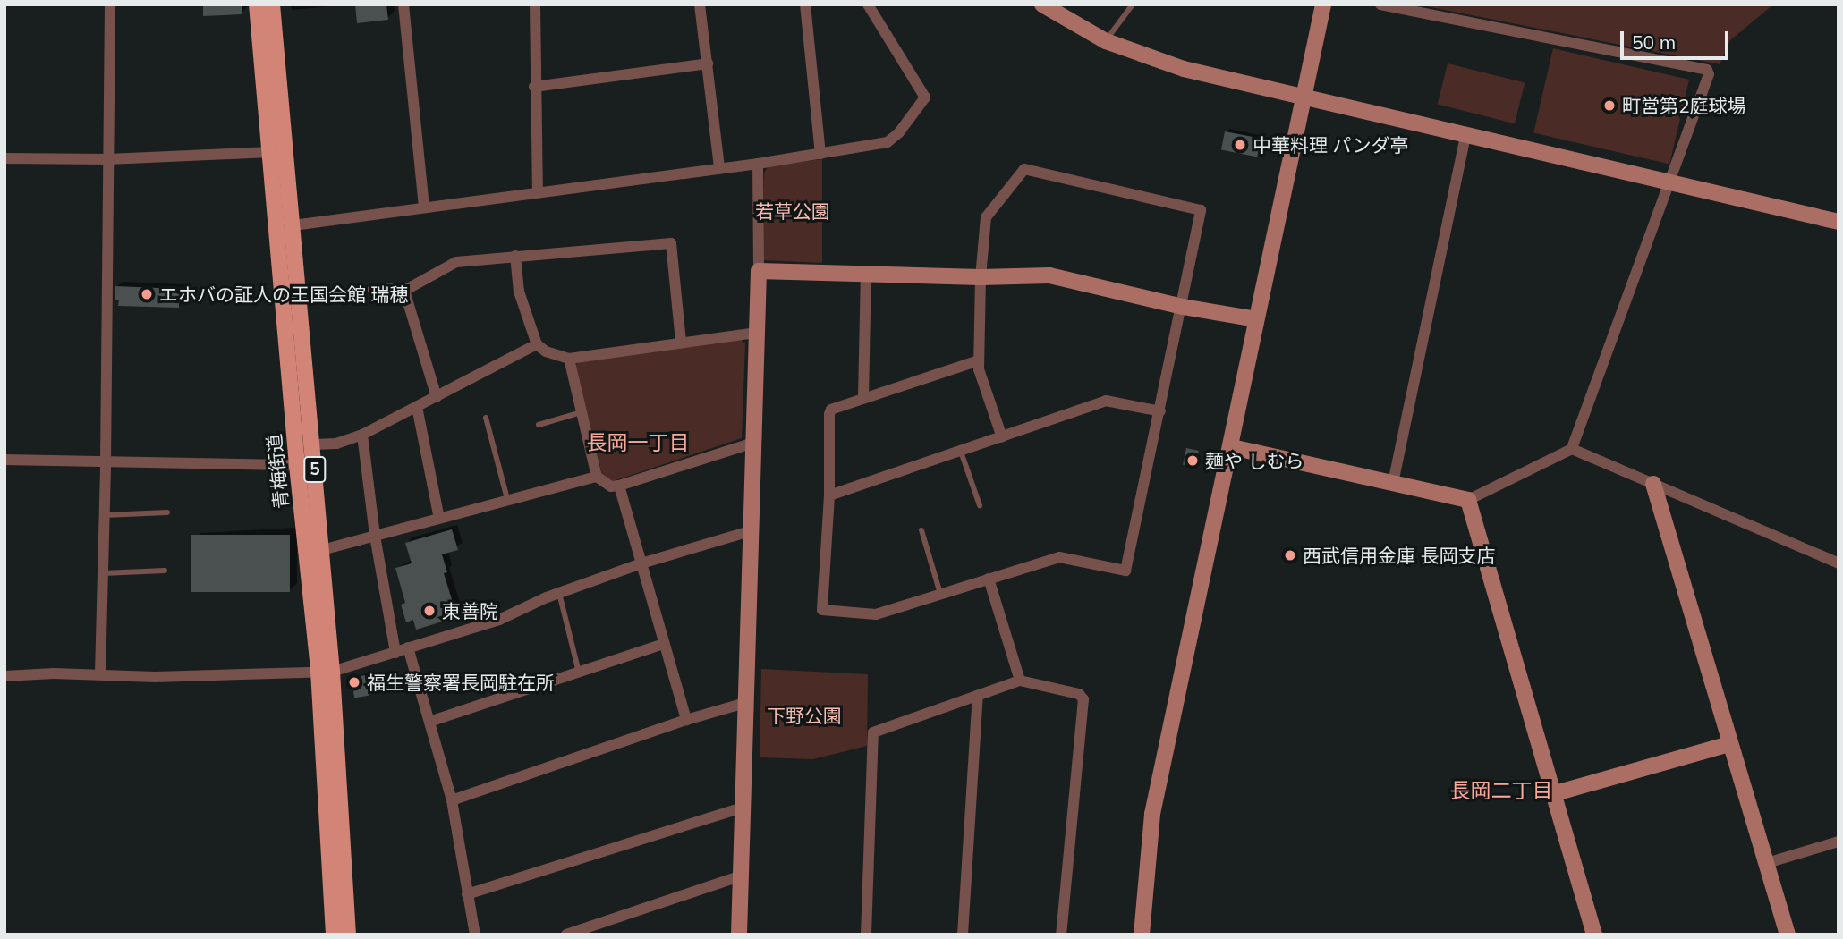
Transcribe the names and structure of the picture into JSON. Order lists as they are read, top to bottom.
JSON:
{
  "streets": {
    "main road": ["5", "青梅街道"]
  },
  "districts": ["長岡一丁目", "長岡二丁目"],
  "parks": ["若草公園", "下野公園"],
  "places": [
    "町営第2庭球場",
    "中華料理 パンダ亭",
    "エホバの証人の王国会館 瑞穂",
    "麺や しむら",
    "西武信用金庫 長岡支店",
    "東善院",
    "福生警察署長岡駐在所"
  ],
  "scale_bar": "50 m"
}
